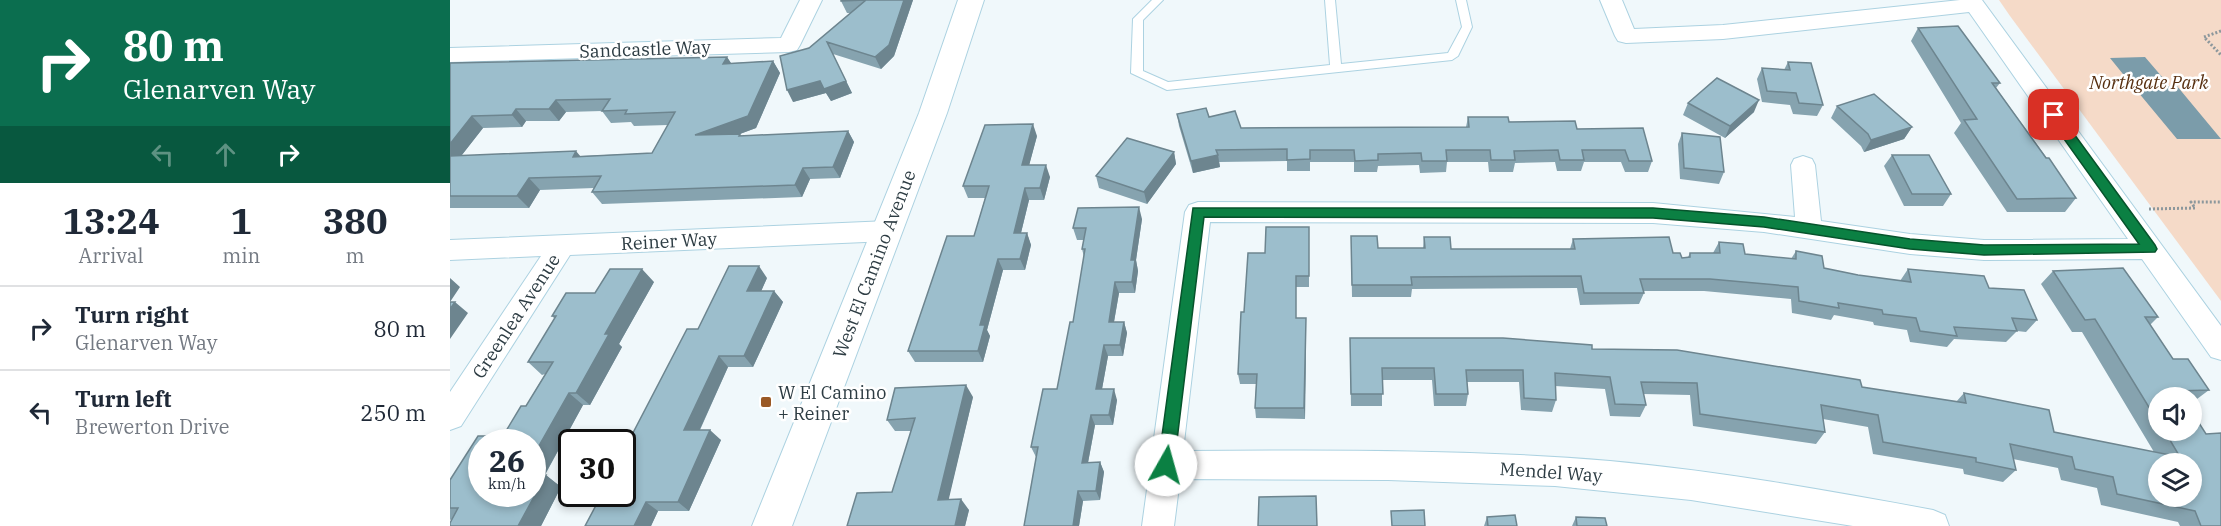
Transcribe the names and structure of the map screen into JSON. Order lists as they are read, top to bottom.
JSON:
{
  "streets": {
    "main road": ["West El Camino Avenue"],
    "street": [
      "Sandcastle Way",
      "Reiner Way",
      "Greenlea Avenue",
      "Mendel Way"
    ]
  },
  "crossings": [
    ["Reiner Way", "West El Camino Avenue"],
    ["Reiner Way", "Greenlea Avenue"]
  ],
  "parks": ["Northgate Park"],
  "places": {
    "transit": ["W El Camino + Reiner"]
  },
  "page": {
    "turn": ["80 m", "Glenarven Way"],
    "eta": [
      "13:24",
      "Arrival",
      "1",
      "min",
      "380",
      "m"
    ],
    "list": [
      {
        "name": "Turn right",
        "note": "Glenarven Way",
        "value": "80 m"
      },
      {
        "name": "Turn left",
        "note": "Brewerton Drive",
        "value": "250 m"
      }
    ],
    "speed": "26 km/h",
    "limit": "30"
  }
}
